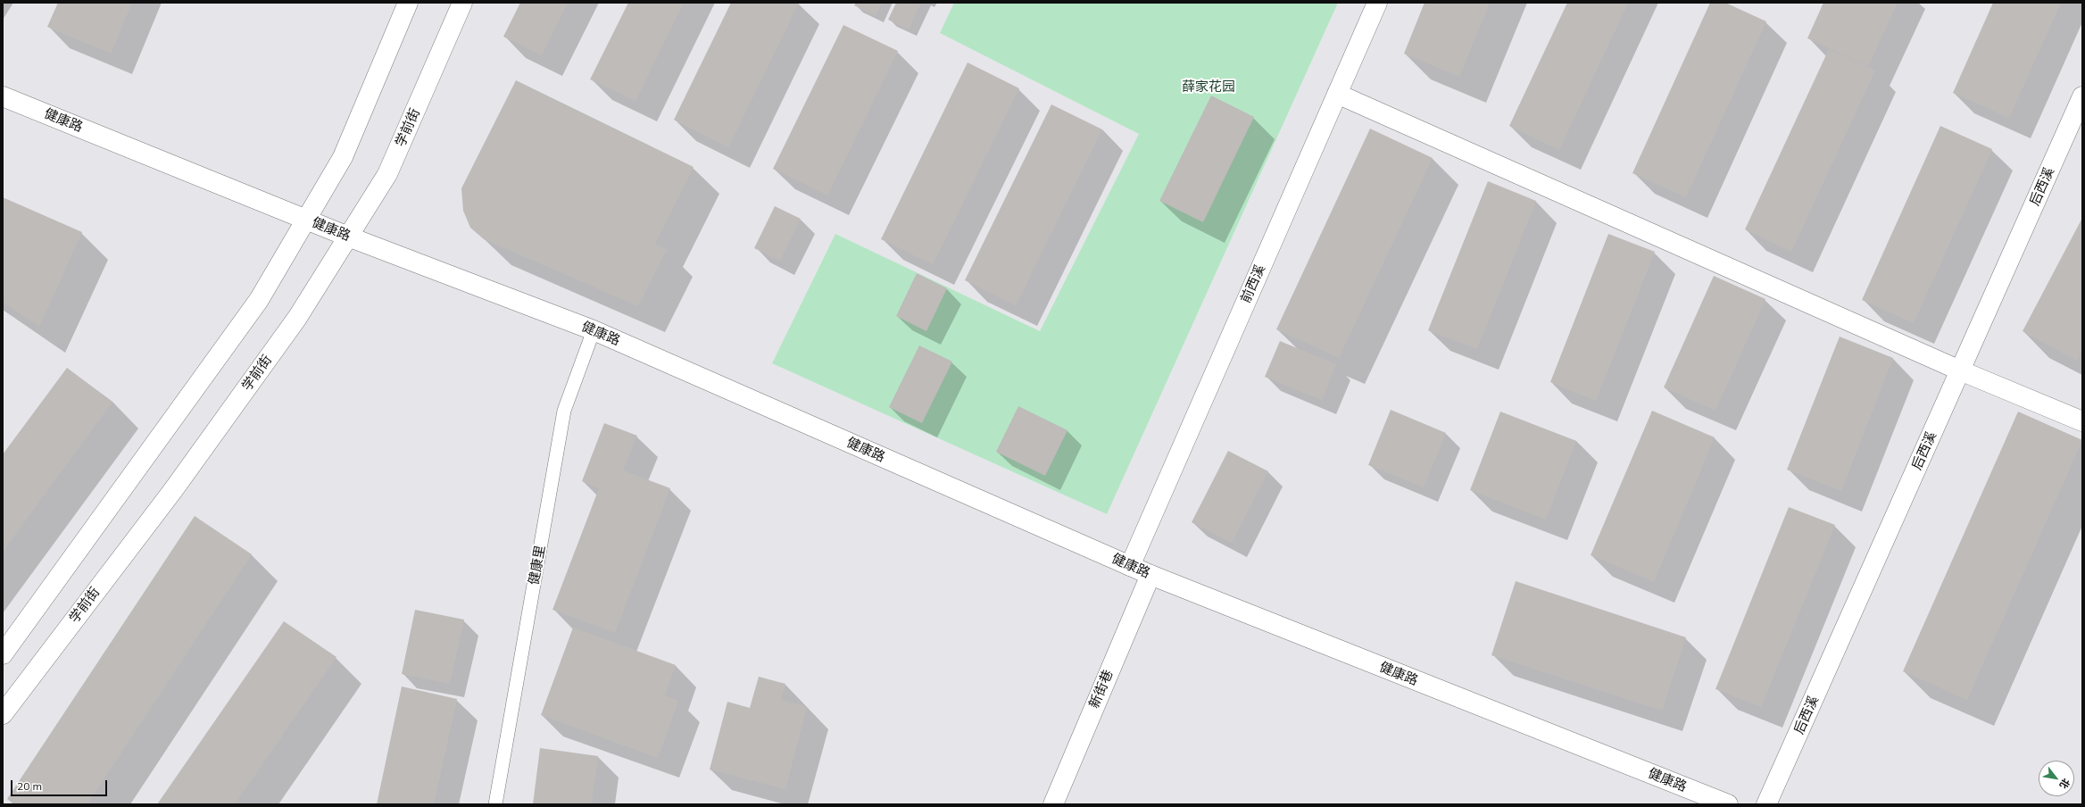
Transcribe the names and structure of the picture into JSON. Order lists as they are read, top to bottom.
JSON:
{
  "streets": {
    "street": [
      "健康路",
      "学前街",
      "后西溪",
      "前西溪",
      "新街巷"
    ],
    "lane": ["健康里"]
  },
  "crossings": [
    ["健康路", "学前街"],
    ["健康路", "前西溪"],
    ["健康路", "健康里"],
    ["健康路", "新街巷"]
  ],
  "parks": ["薛家花园"],
  "scale_bar": "20 m",
  "north": "bottom right"
}
